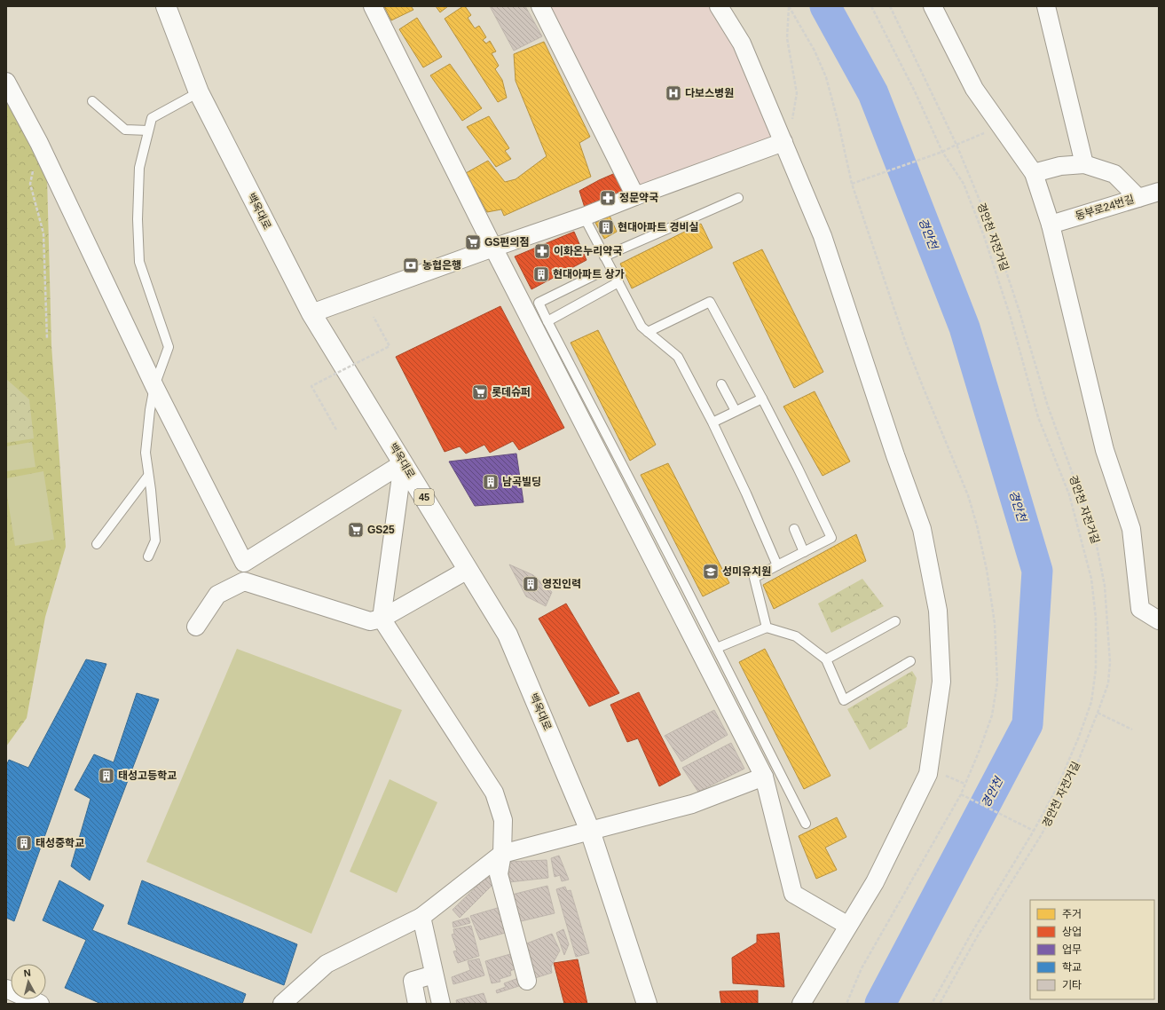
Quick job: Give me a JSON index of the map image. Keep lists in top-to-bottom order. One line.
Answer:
{"streets":{"main road":["백옥대로","45"],"street":["동부로24번길"],"path":["경안천 자전거길"]},"water":["경안천"],"places":{"hospital":["다보스병원"],"pharmacy":["정문약국","이화온누리약국"],"building":["현대아파트 경비실","현대아파트 상가","남곡빌딩","영진인력","태성고등학교","태성중학교"],"supermarket":["GS편의점","롯데슈퍼","GS25"],"bank":["농협은행"],"school or university":["성미유치원"]},"legend":["주거","상업","업무","학교","기타"],"north":"top"}
